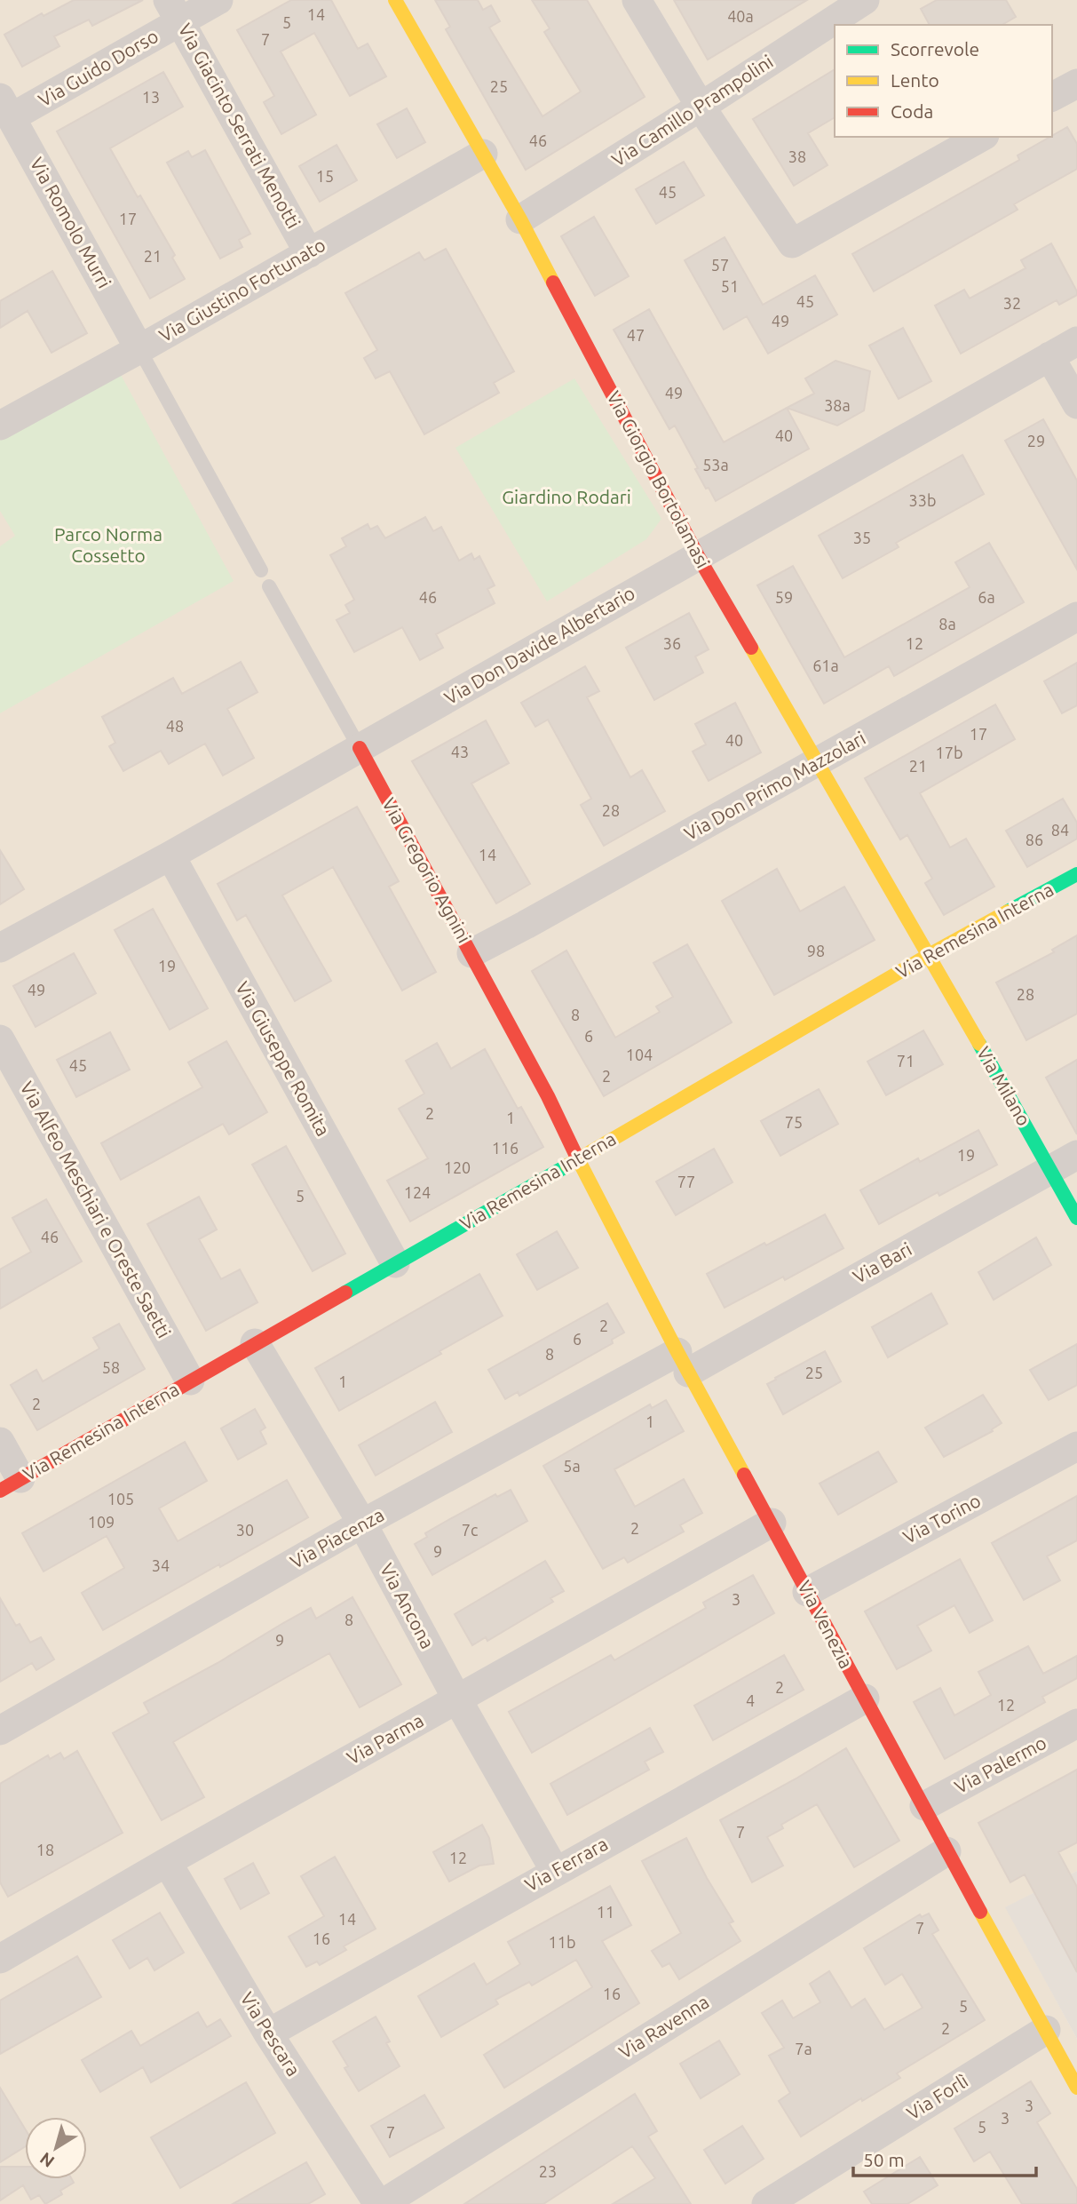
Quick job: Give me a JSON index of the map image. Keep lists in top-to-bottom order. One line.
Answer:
{"streets":{"street":["Via Guido Dorso","Via Camillo Prampolini","Via Giacinto Serrati Menotti","Via Romolo Murri","Via Giustino Fortunato","Via Giorgio Bortolamasi","Via Don Davide Albertario","Via Don Primo Mazzolari","Via Gregorio Agnini","Via Remesina Interna","Via Giuseppe Romita","Via Milano","Via Alfeo Meschiari e Oreste Saetti","Via Bari","Via Torino","Via Piacenza","Via Ancona","Via Venezia","Via Parma","Via Palermo","Via Ferrara","Via Ravenna","Via Pescara","Via Forlì"]},"crossings":[["Via Guido Dorso","Via Giacinto Serrati Menotti"],["Via Guido Dorso","Via Romolo Murri"],["Via Camillo Prampolini","Via Giorgio Bortolamasi"],["Via Giacinto Serrati Menotti","Via Giustino Fortunato"],["Via Romolo Murri","Via Giustino Fortunato"],["Via Giustino Fortunato","Via Giorgio Bortolamasi"],["Via Giorgio Bortolamasi","Via Don Davide Albertario"],["Via Giorgio Bortolamasi","Via Don Primo Mazzolari"],["Via Giorgio Bortolamasi","Via Remesina Interna"],["Via Giorgio Bortolamasi","Via Milano"],["Via Don Davide Albertario","Via Gregorio Agnini"],["Via Don Davide Albertario","Via Giuseppe Romita"],["Via Don Primo Mazzolari","Via Gregorio Agnini"],["Via Gregorio Agnini","Via Remesina Interna"],["Via Gregorio Agnini","Via Venezia"],["Via Remesina Interna","Via Giuseppe Romita"],["Via Remesina Interna","Via Milano"],["Via Remesina Interna","Via Alfeo Meschiari e Oreste Saetti"],["Via Remesina Interna","Via Ancona"],["Via Remesina Interna","Via Venezia"],["Via Milano","Via Bari"],["Via Bari","Via Piacenza"],["Via Bari","Via Venezia"],["Via Torino","Via Venezia"],["Via Piacenza","Via Ancona"],["Via Piacenza","Via Venezia"],["Via Ancona","Via Parma"],["Via Ancona","Via Ferrara"],["Via Venezia","Via Parma"],["Via Venezia","Via Palermo"],["Via Venezia","Via Ferrara"],["Via Venezia","Via Ravenna"],["Via Venezia","Via Forlì"],["Via Parma","Via Pescara"],["Via Ferrara","Via Pescara"],["Via Ravenna","Via Pescara"]],"parks":["Giardino Rodari","Parco Norma Cossetto"],"house_numbers":["14","40a","5","7","25","13","46","38","15","45","17","21","57","51","45","32","49","47","49","38a","40","29","53a","33b","35","46","59","6a","8a","36","12","61a","48","17","40","43","17b","21","28","84","86","14","98","19","49","28","8","6","104","71","45","2","2","1","75","116","19","120","77","124","5","46","2","6","8","58","25","1","2","1","5a","105","109","2","30","7c","9","34","3","8","9","2","4","12","7","18","12","11","14","7","16","11b","16","5","2","7a","3","3","5","7","23"],"legend":["Scorrevole","Lento","Coda"],"scale_bar":"50 m","north":"bottom left"}
